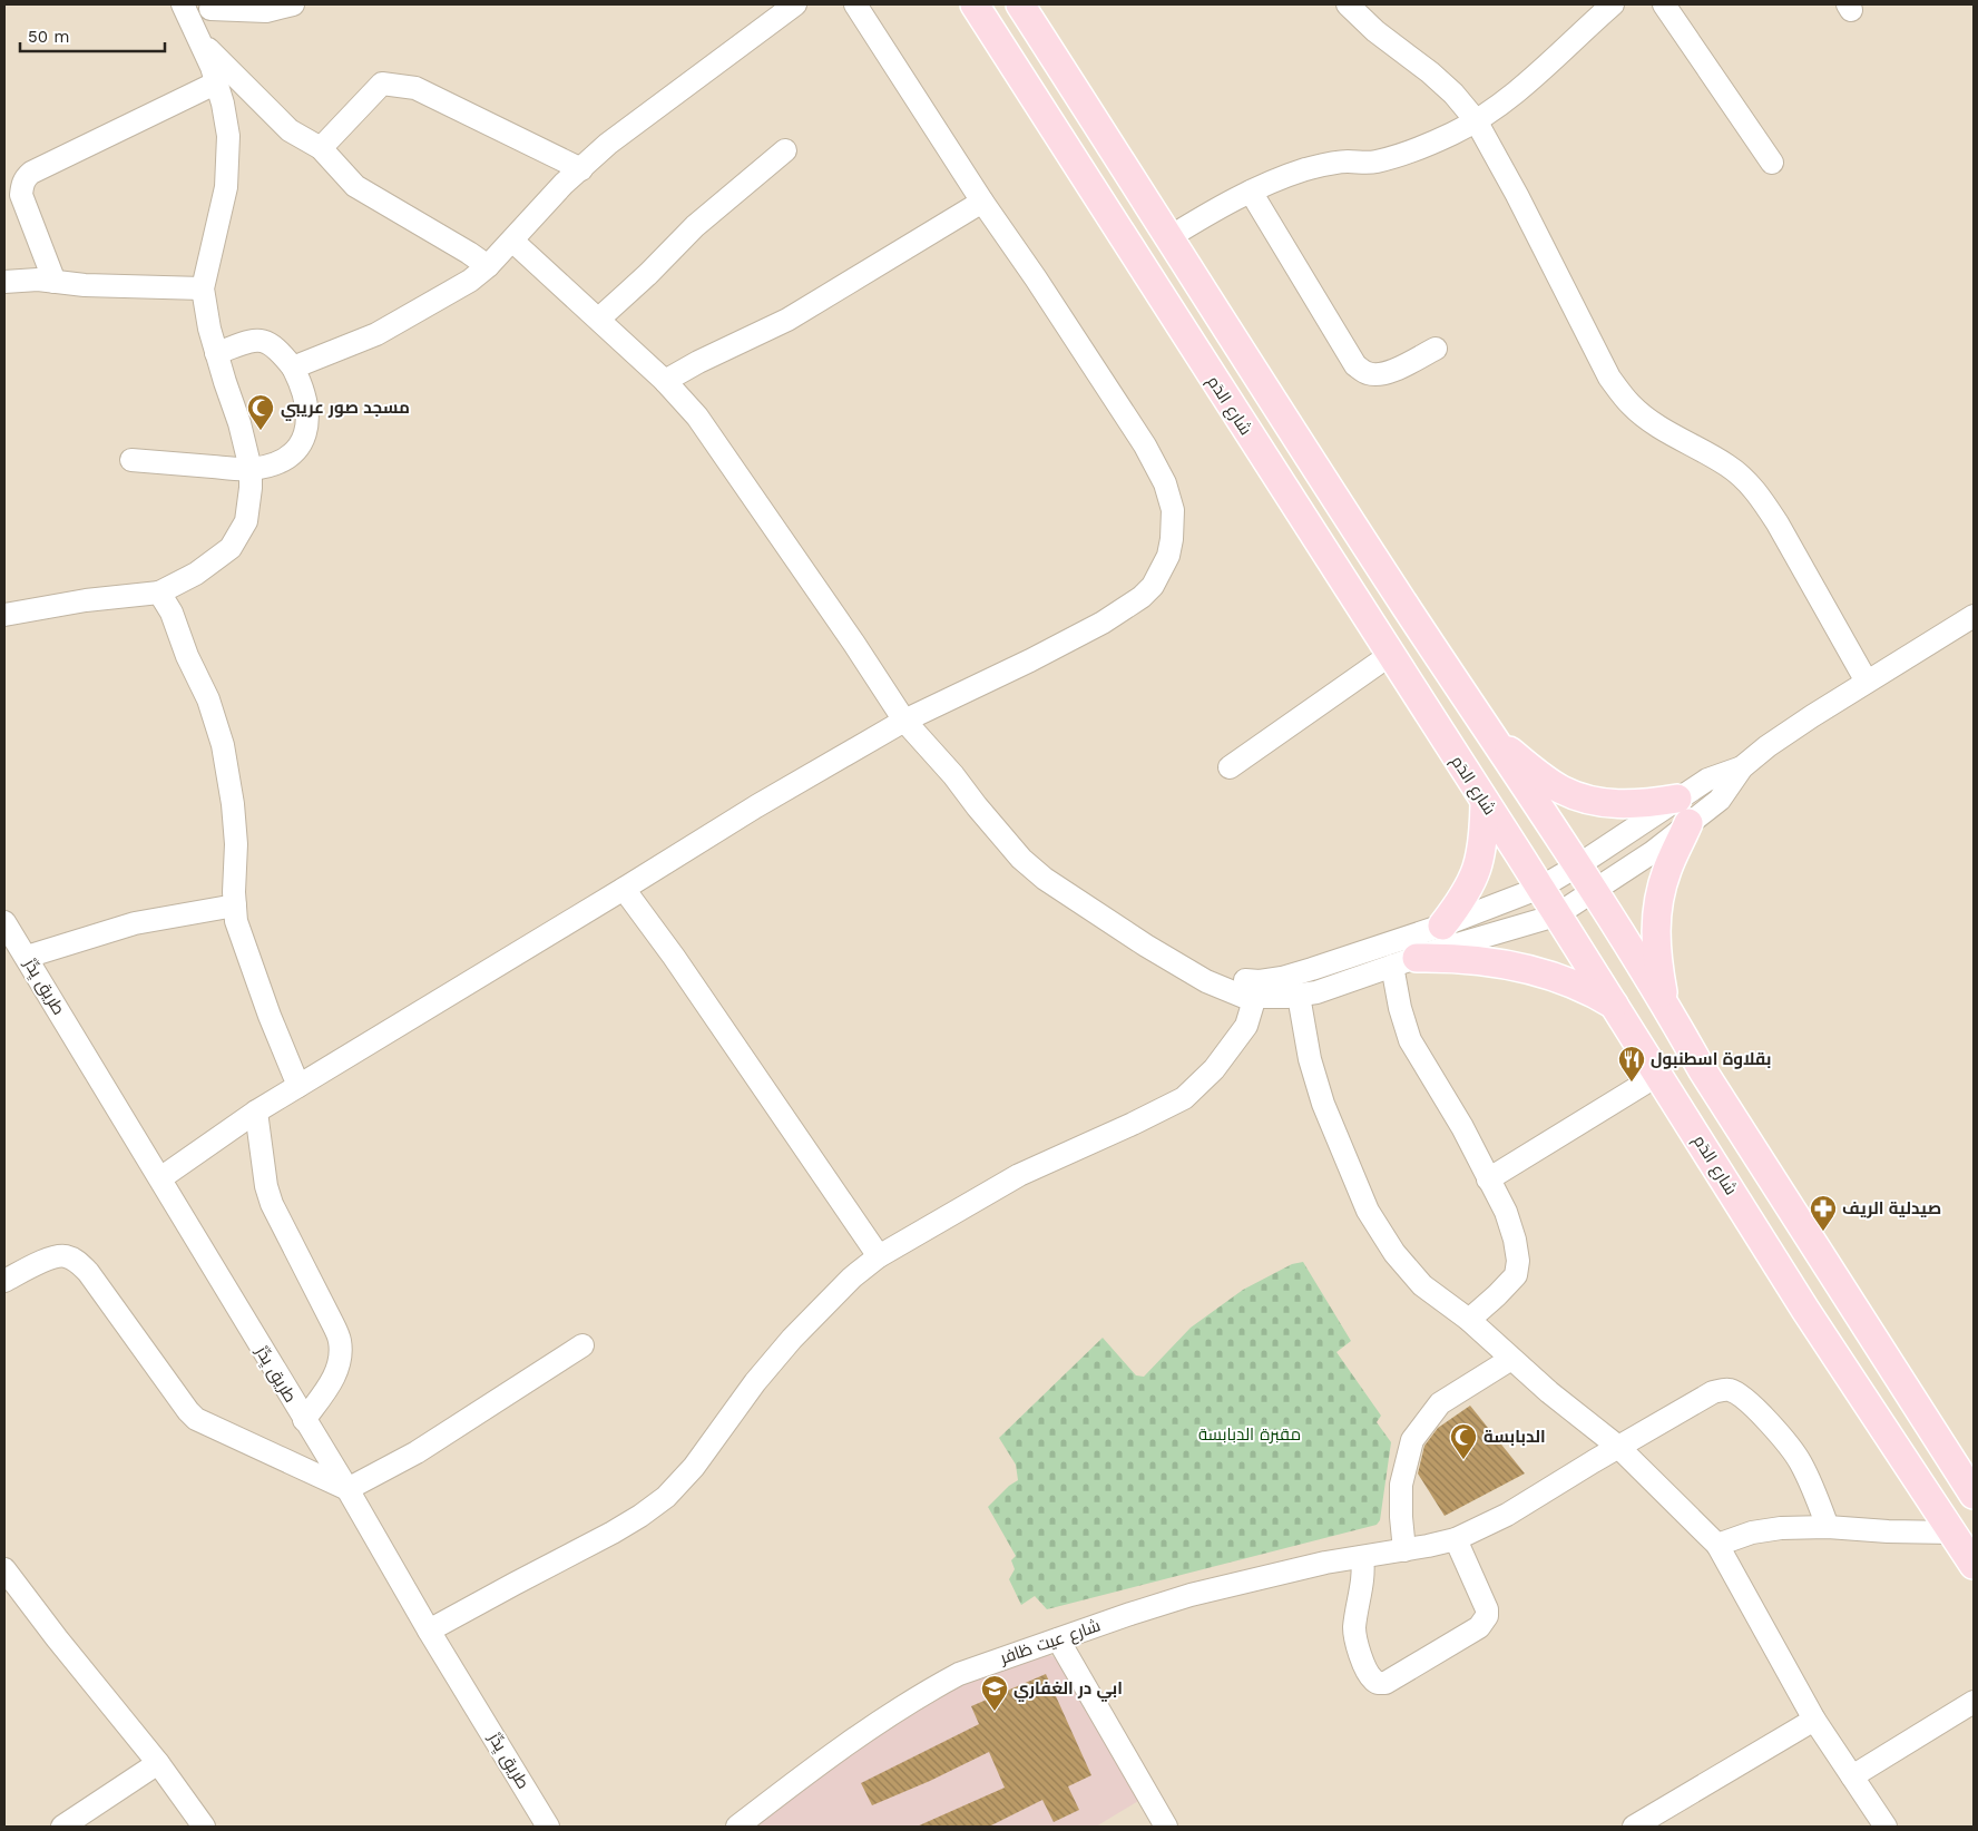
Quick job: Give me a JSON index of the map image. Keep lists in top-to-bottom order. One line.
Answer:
{"streets":{"main road":["شارع الدَم"],"street":["طريق يِدِّرْ","شارع عيت ظافر"]},"parks":["مقبرة الدبابسة"],"places":{"mosque":["مسجد صور عريبي","الدبابسة"],"restaurant":["بقلاوة اسطنبول"],"pharmacy":["صيدلية الريف"],"school or university":["ابي در الغفاري"]},"scale_bar":"50 m"}
